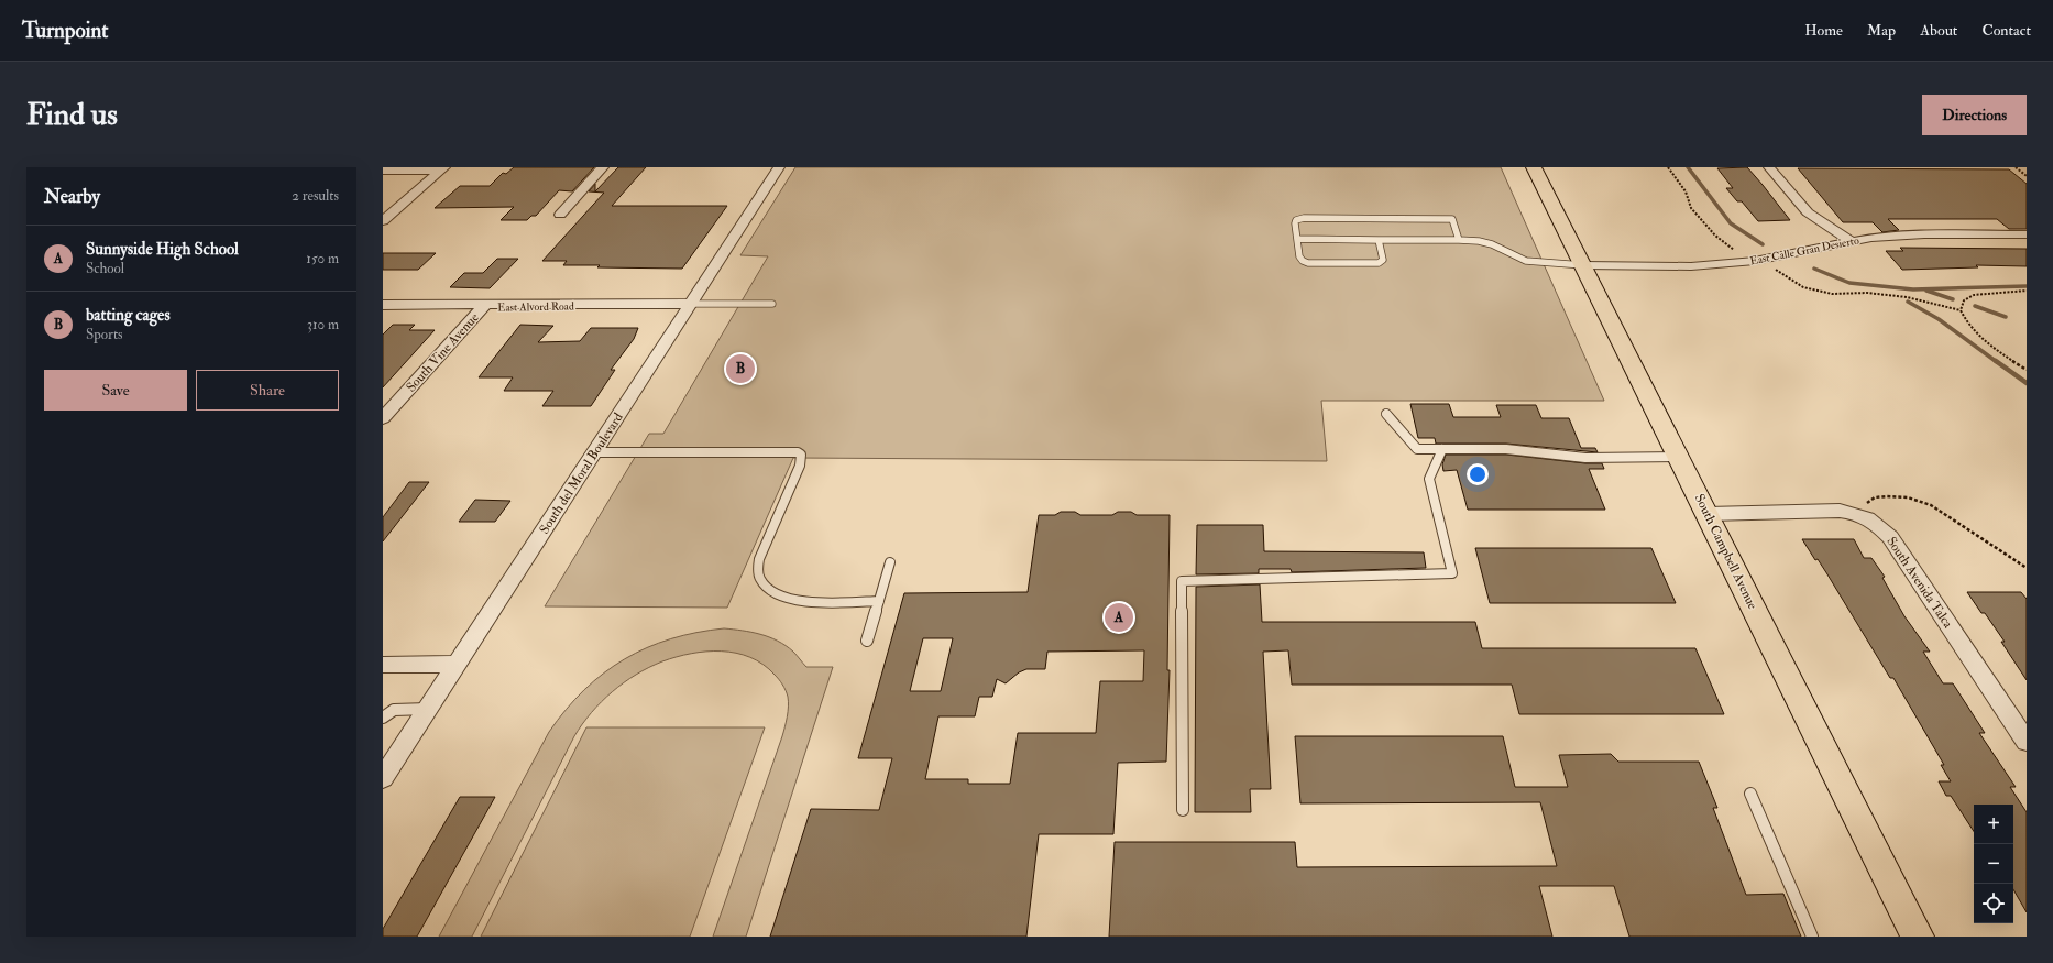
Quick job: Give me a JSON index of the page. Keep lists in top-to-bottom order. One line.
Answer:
{"streets":{"main road":["South Campbell Avenue"],"street":["East Calle Gran Desierto","East Alvord Road","South Vine Avenue","South del Moral Boulevard","South Avenida Talca"]},"crossings":[["East Calle Gran Desierto","South Campbell Avenue"],["East Alvord Road","South Vine Avenue"],["East Alvord Road","South del Moral Boulevard"],["South Campbell Avenue","South Avenida Talca"]],"page":{"header":"Turnpoint","nav":["Home","Map","About","Contact"],"buttons":["Directions",["Save","Share"]],"title":"Find us","heading":["Nearby","2 results"],"list":[{"mark":"A","name":"Sunnyside High School","note":"School","value":"150 m"},{"mark":"B","name":"batting cages","note":"Sports","value":"310 m"}],"pins":["B","A"],"map_buttons":["+","−"]}}
